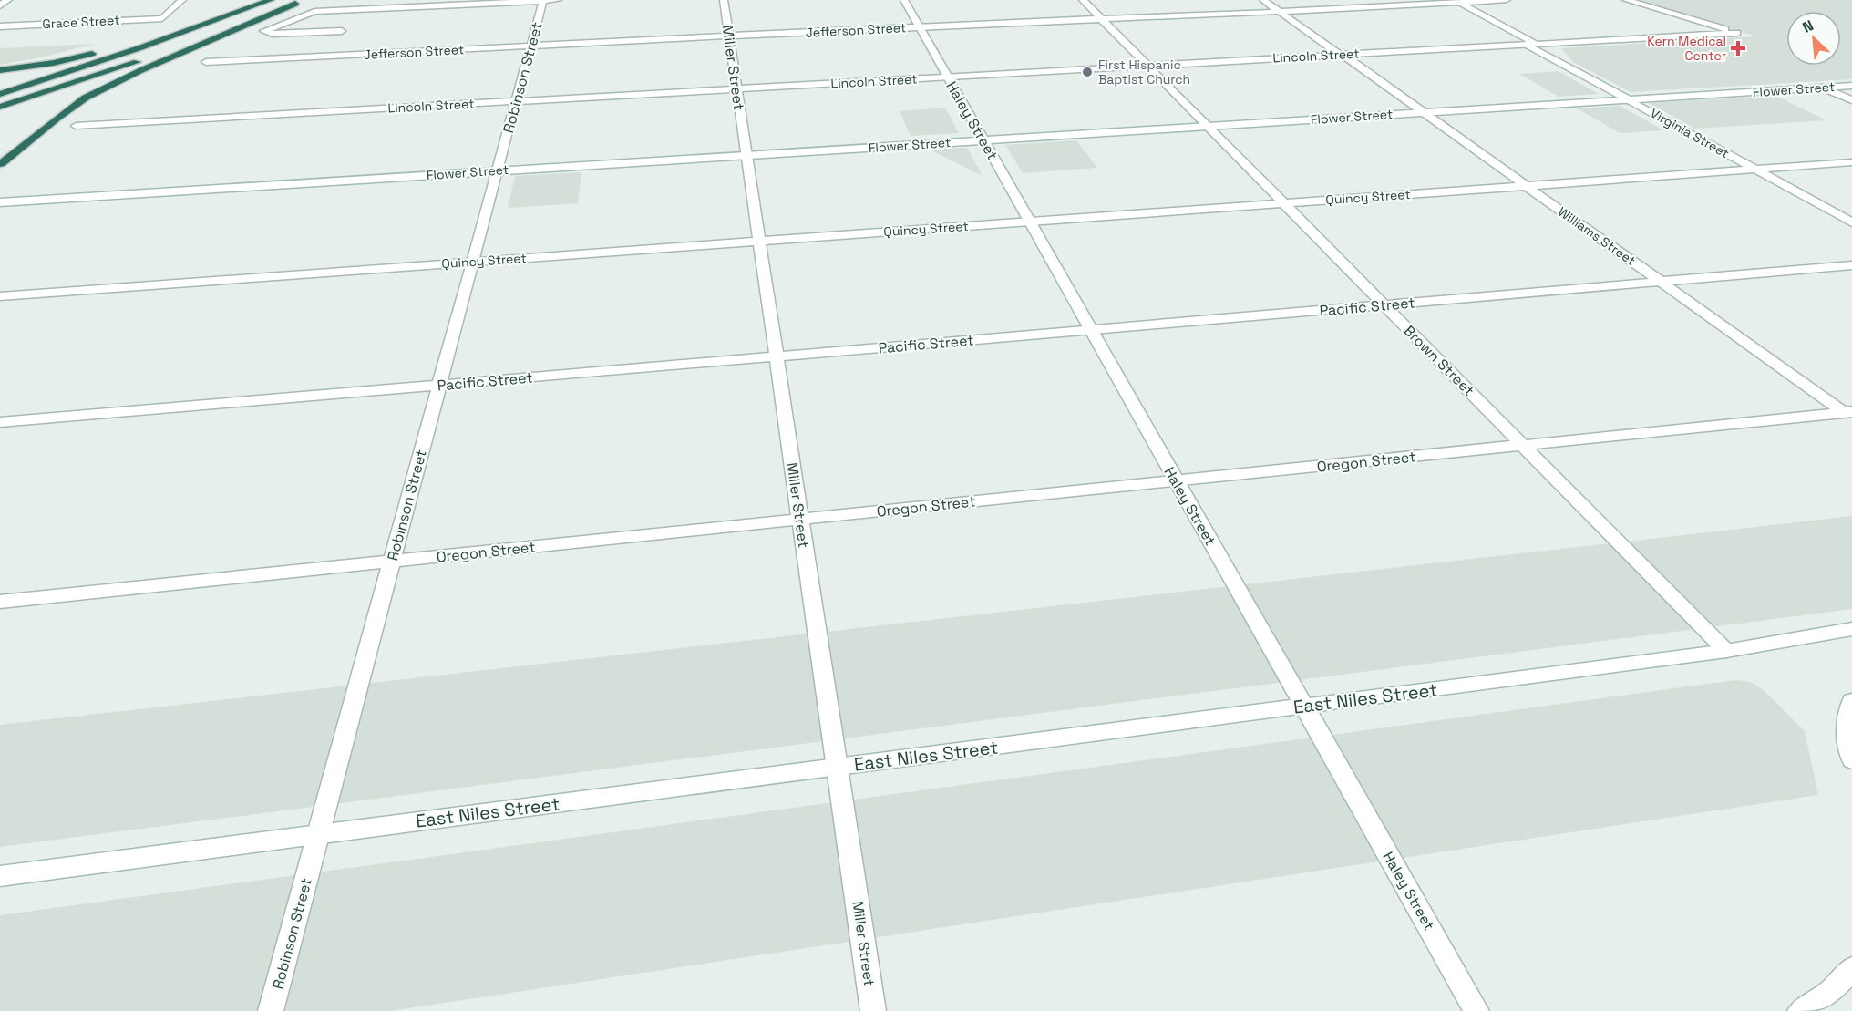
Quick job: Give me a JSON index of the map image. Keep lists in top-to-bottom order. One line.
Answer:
{"streets":{"street":["Grace Street","Jefferson Street","Lincoln Street","Miller Street","Robinson Street","Flower Street","Haley Street","Virginia Street","Quincy Street","Williams Street","Pacific Street","Brown Street","Oregon Street","East Niles Street"]},"crossings":[["Jefferson Street","Miller Street"],["Jefferson Street","Robinson Street"],["Jefferson Street","Haley Street"],["Jefferson Street","Virginia Street"],["Jefferson Street","Williams Street"],["Jefferson Street","Brown Street"],["Lincoln Street","Miller Street"],["Lincoln Street","Robinson Street"],["Lincoln Street","Haley Street"],["Lincoln Street","Virginia Street"],["Lincoln Street","Williams Street"],["Lincoln Street","Brown Street"],["Miller Street","Flower Street"],["Miller Street","Quincy Street"],["Miller Street","Pacific Street"],["Miller Street","Oregon Street"],["Miller Street","East Niles Street"],["Robinson Street","Flower Street"],["Robinson Street","Quincy Street"],["Robinson Street","Pacific Street"],["Robinson Street","Oregon Street"],["Robinson Street","East Niles Street"],["Flower Street","Haley Street"],["Flower Street","Virginia Street"],["Flower Street","Williams Street"],["Flower Street","Brown Street"],["Haley Street","Quincy Street"],["Haley Street","Pacific Street"],["Haley Street","Oregon Street"],["Haley Street","East Niles Street"],["Virginia Street","Quincy Street"],["Quincy Street","Williams Street"],["Quincy Street","Brown Street"],["Williams Street","Pacific Street"],["Williams Street","Oregon Street"],["Pacific Street","Brown Street"],["Brown Street","Oregon Street"],["Brown Street","East Niles Street"]],"places":{"health":["Kern Medical Center"],"other":["First Hispanic Baptist Church"]},"north":"top left"}
